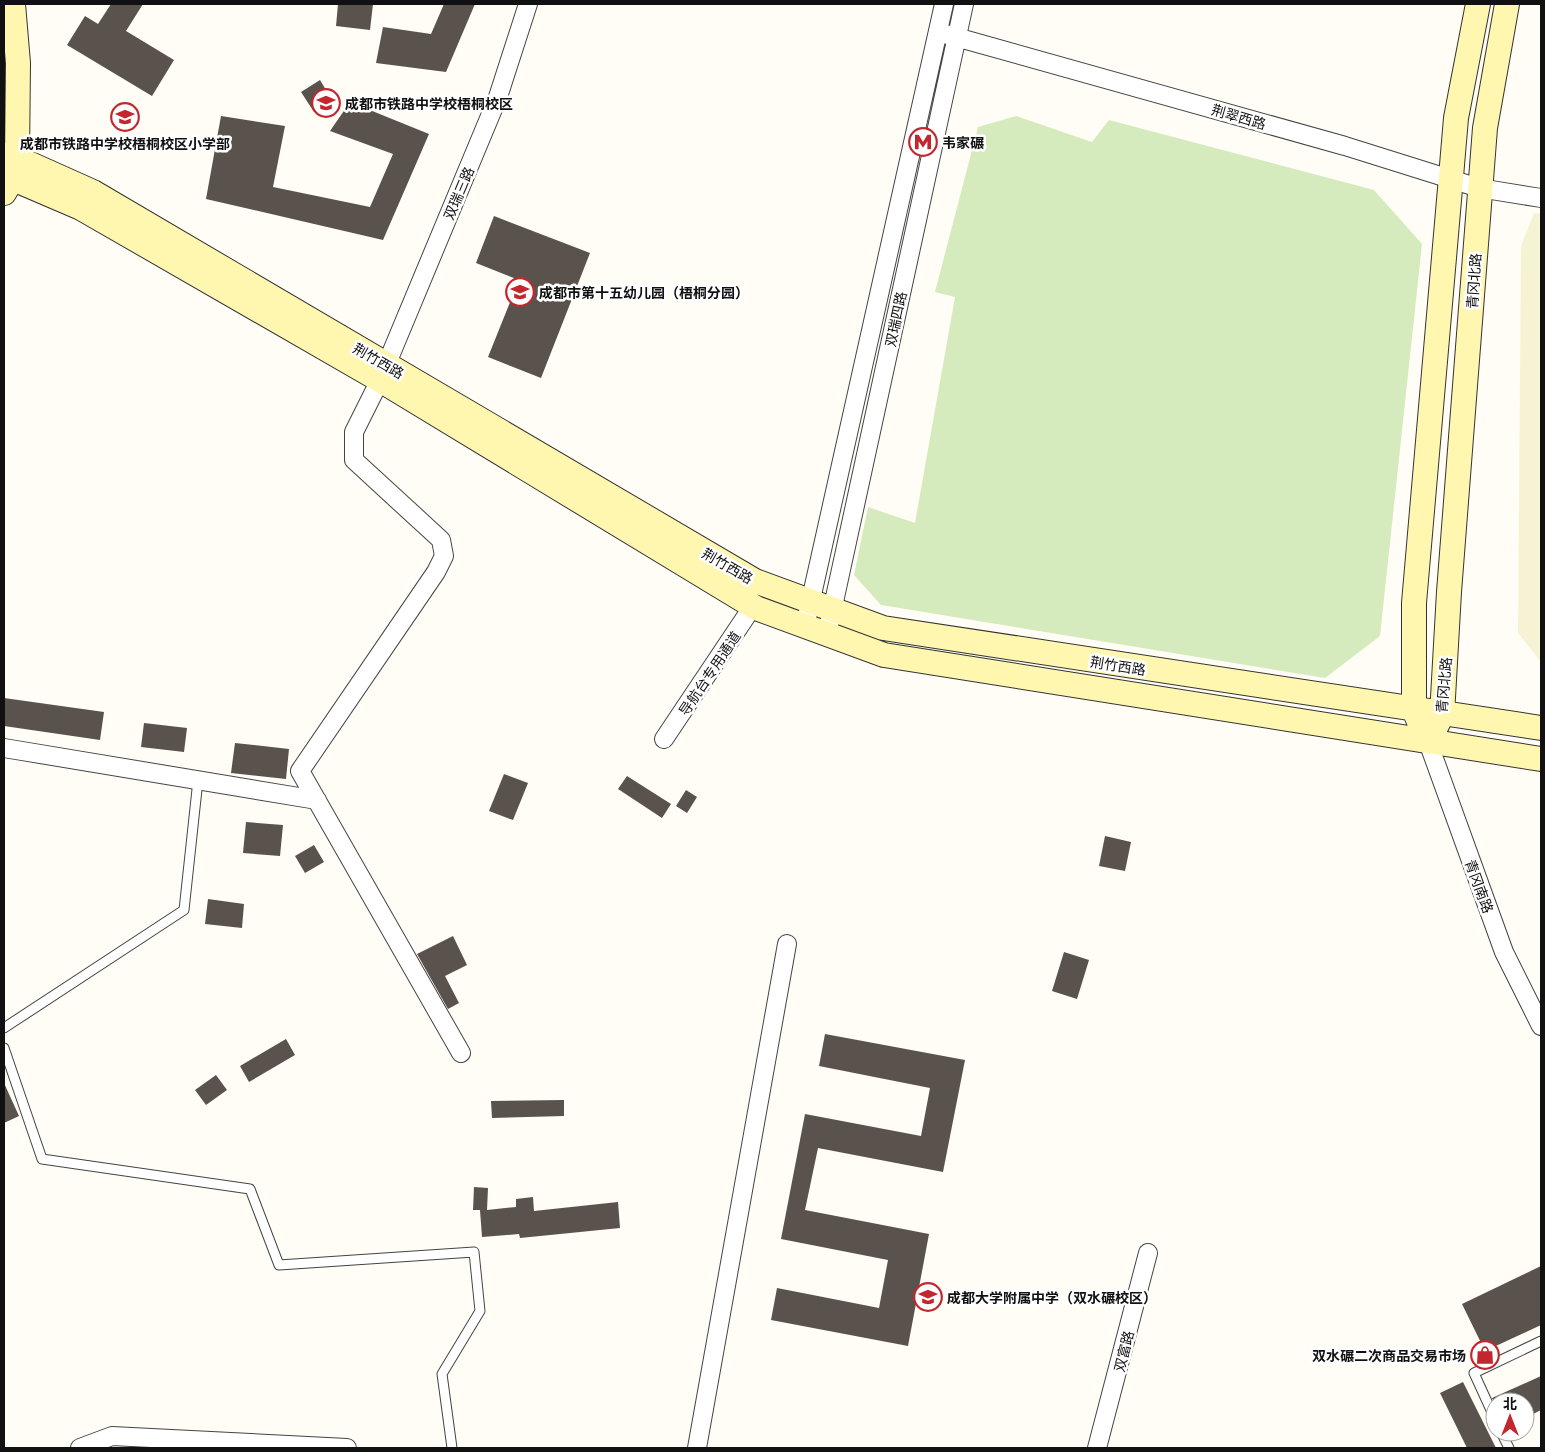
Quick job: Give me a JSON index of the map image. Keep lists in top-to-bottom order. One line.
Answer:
{"streets":{"main road":["青冈北路","荆竹西路"],"street":["荆翠西路","双瑞三路","双瑞四路","导航台专用通道","青冈南路","双富路"]},"crossings":[["荆翠西路","青冈北路"],["荆翠西路","双瑞四路"],["双瑞三路","荆竹西路"],["青冈北路","荆竹西路"],["青冈北路","青冈南路"],["双瑞四路","荆竹西路"],["荆竹西路","导航台专用通道"],["荆竹西路","青冈南路"]],"places":{"school or university":["成都市铁路中学校梧桐校区","成都市铁路中学校梧桐校区小学部","成都市第十五幼儿园（梧桐分园）","成都大学附属中学（双水碾校区）"],"metro station":["韦家碾"],"shop":["双水碾二次商品交易市场"]},"north":"top"}
